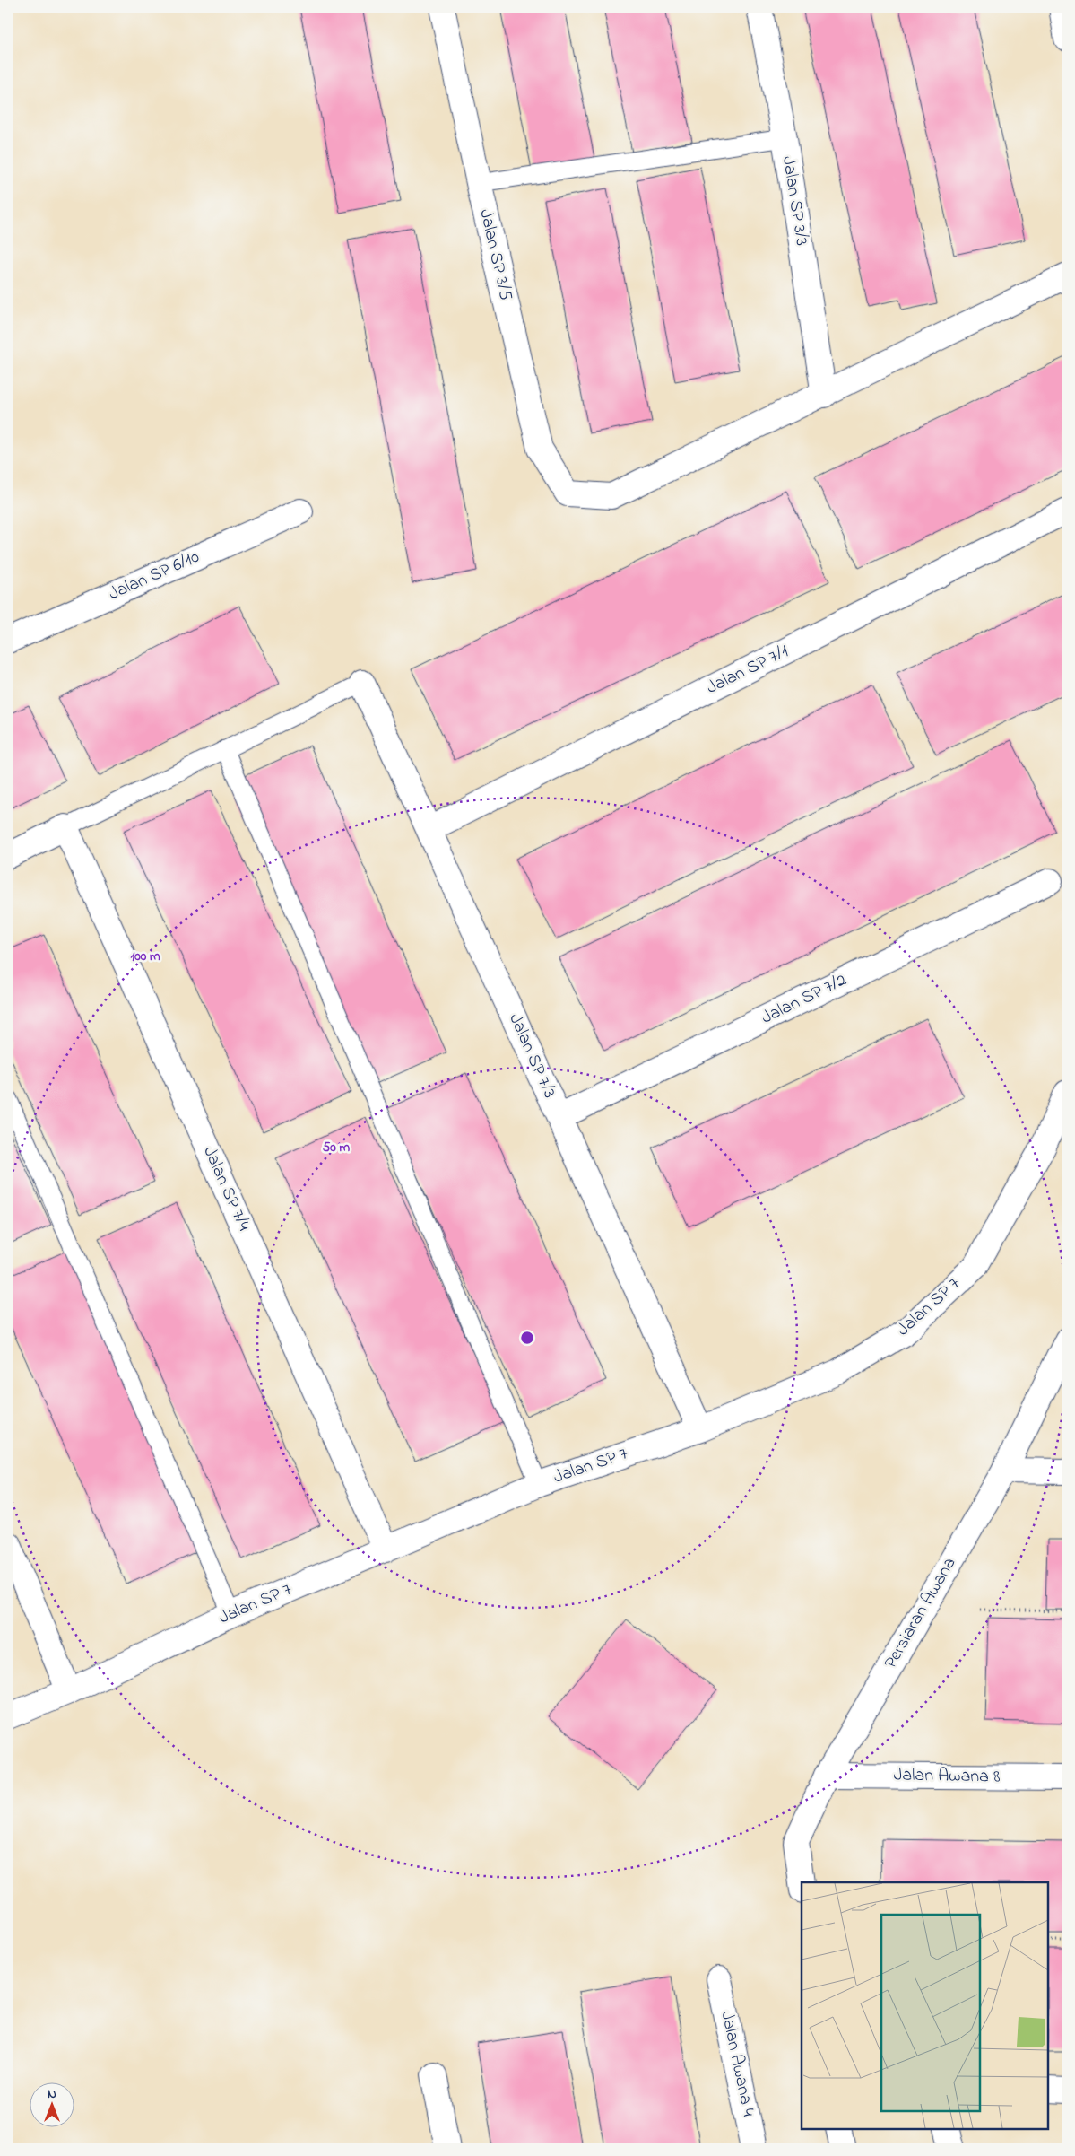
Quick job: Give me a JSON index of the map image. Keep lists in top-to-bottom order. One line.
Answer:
{"streets":{"street":["Jalan SP 3/3","Jalan SP 3/5","Jalan SP 6/10","Jalan SP 7/1","Jalan SP 7/2","Jalan SP 7/3","Jalan SP 7/4","Jalan SP 7","Persiaran Awana","Jalan Awana 8","Jalan Awana 4"]},"crossings":[["Jalan SP 3/3","Jalan SP 3/5"],["Jalan SP 7/1","Jalan SP 7/3"],["Jalan SP 7/2","Jalan SP 7/3"],["Jalan SP 7/3","Jalan SP 7"],["Jalan SP 7/4","Jalan SP 7"],["Persiaran Awana","Jalan Awana 8"]],"north":"top","rings":["100 m","50 m"]}
